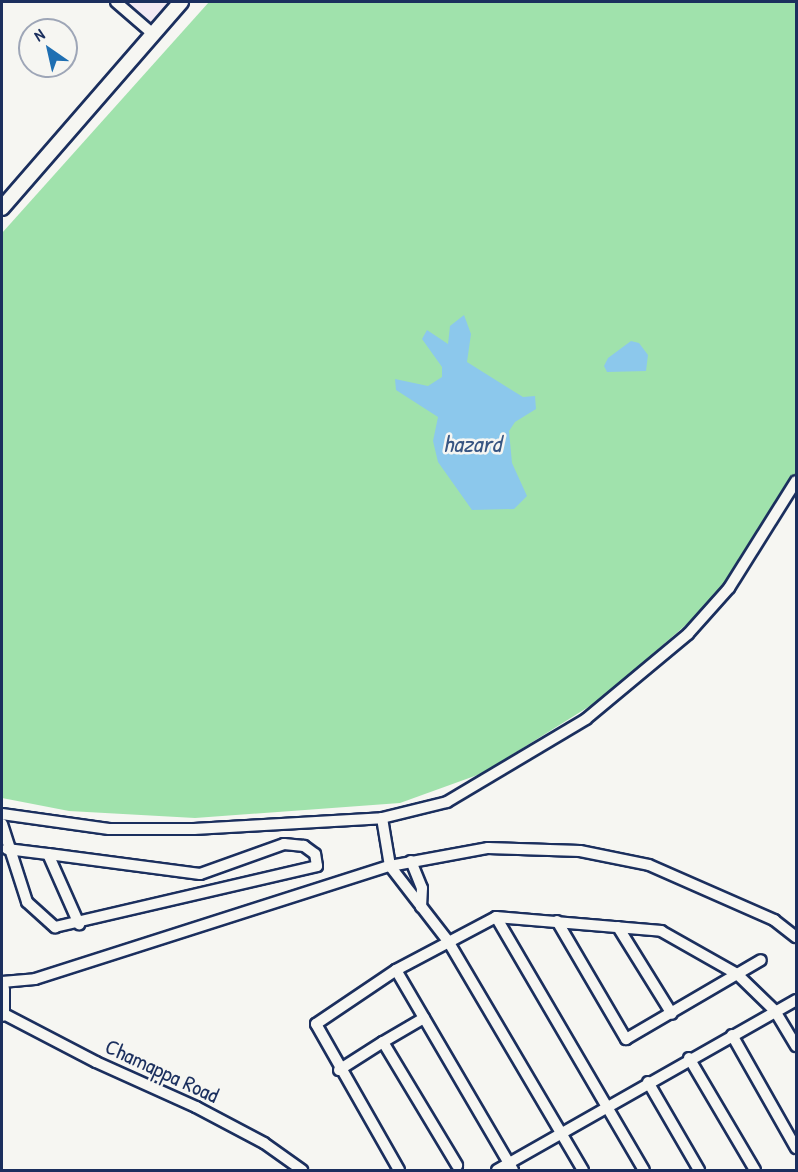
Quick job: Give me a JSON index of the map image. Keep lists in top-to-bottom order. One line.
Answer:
{"streets":{"street":["Chamappa Road"]},"water":["hazard"],"north":"top left"}
